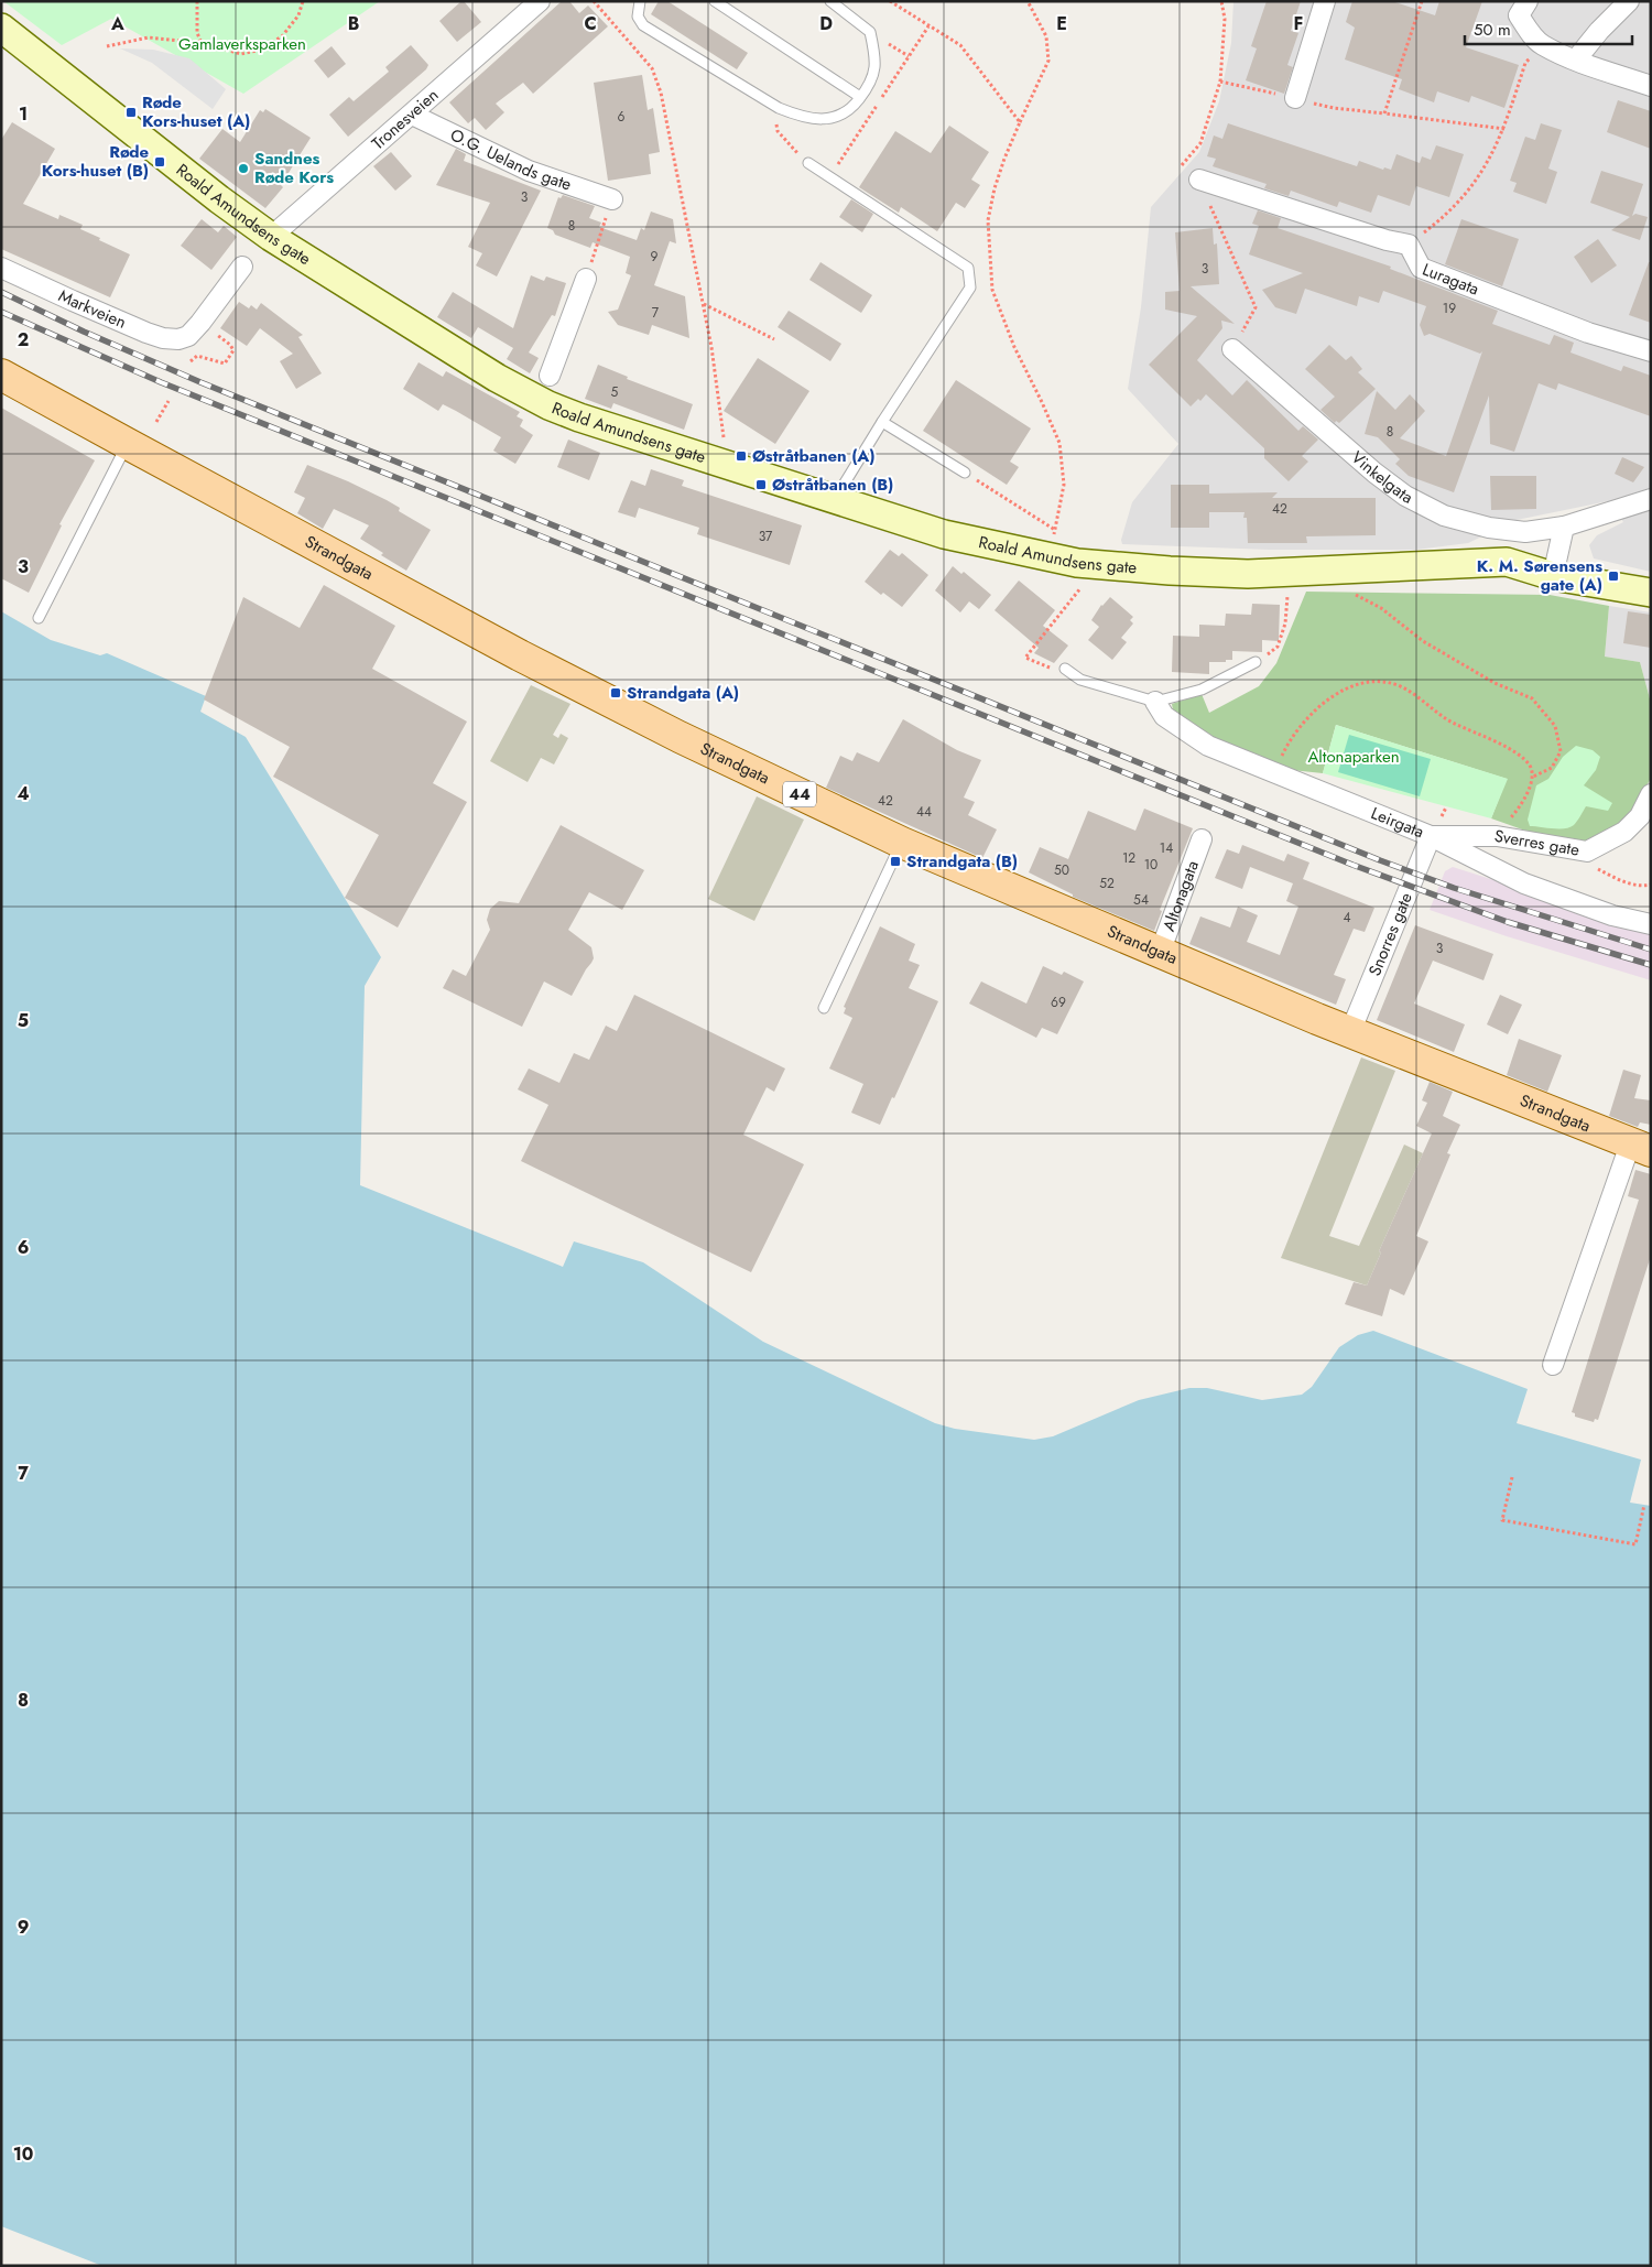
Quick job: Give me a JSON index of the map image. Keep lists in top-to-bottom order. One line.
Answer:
{"streets":{"main road":["Strandgata","44"],"street":["Tronesveien","O.G. Uelands gate","Roald Amundsens gate","Luragata","Markveien","Vinkelgata","Leirgata","Sverres gate","Altonagata","Snorres gate"]},"crossings":[["Tronesveien","O.G. Uelands gate"],["Tronesveien","Roald Amundsens gate"],["Strandgata","Altonagata"],["Strandgata","Snorres gate"],["Leirgata","Sverres gate"],["Leirgata","Snorres gate"],["Sverres gate","Snorres gate"]],"parks":["Gamlaverksparken","Altonaparken"],"places":{"transit":["Røde Kors-huset (A)","Røde Kors-huset (B)","Østråtbanen (A)","Østråtbanen (B)","K. M. Sørensens gate (A)","Strandgata (A)","Strandgata (B)"],"other":["Sandnes Røde Kors"]},"house_numbers":["6","3","8","9","3","19","7","5","8","42","37","42","44","14","12","10","50","52","54","4","3","69"],"scale_bar":"50 m","grid":{"columns":["A","B","C","D","E","F"],"rows":["1","2","3","4","5","6","7","8","9","10"]}}
